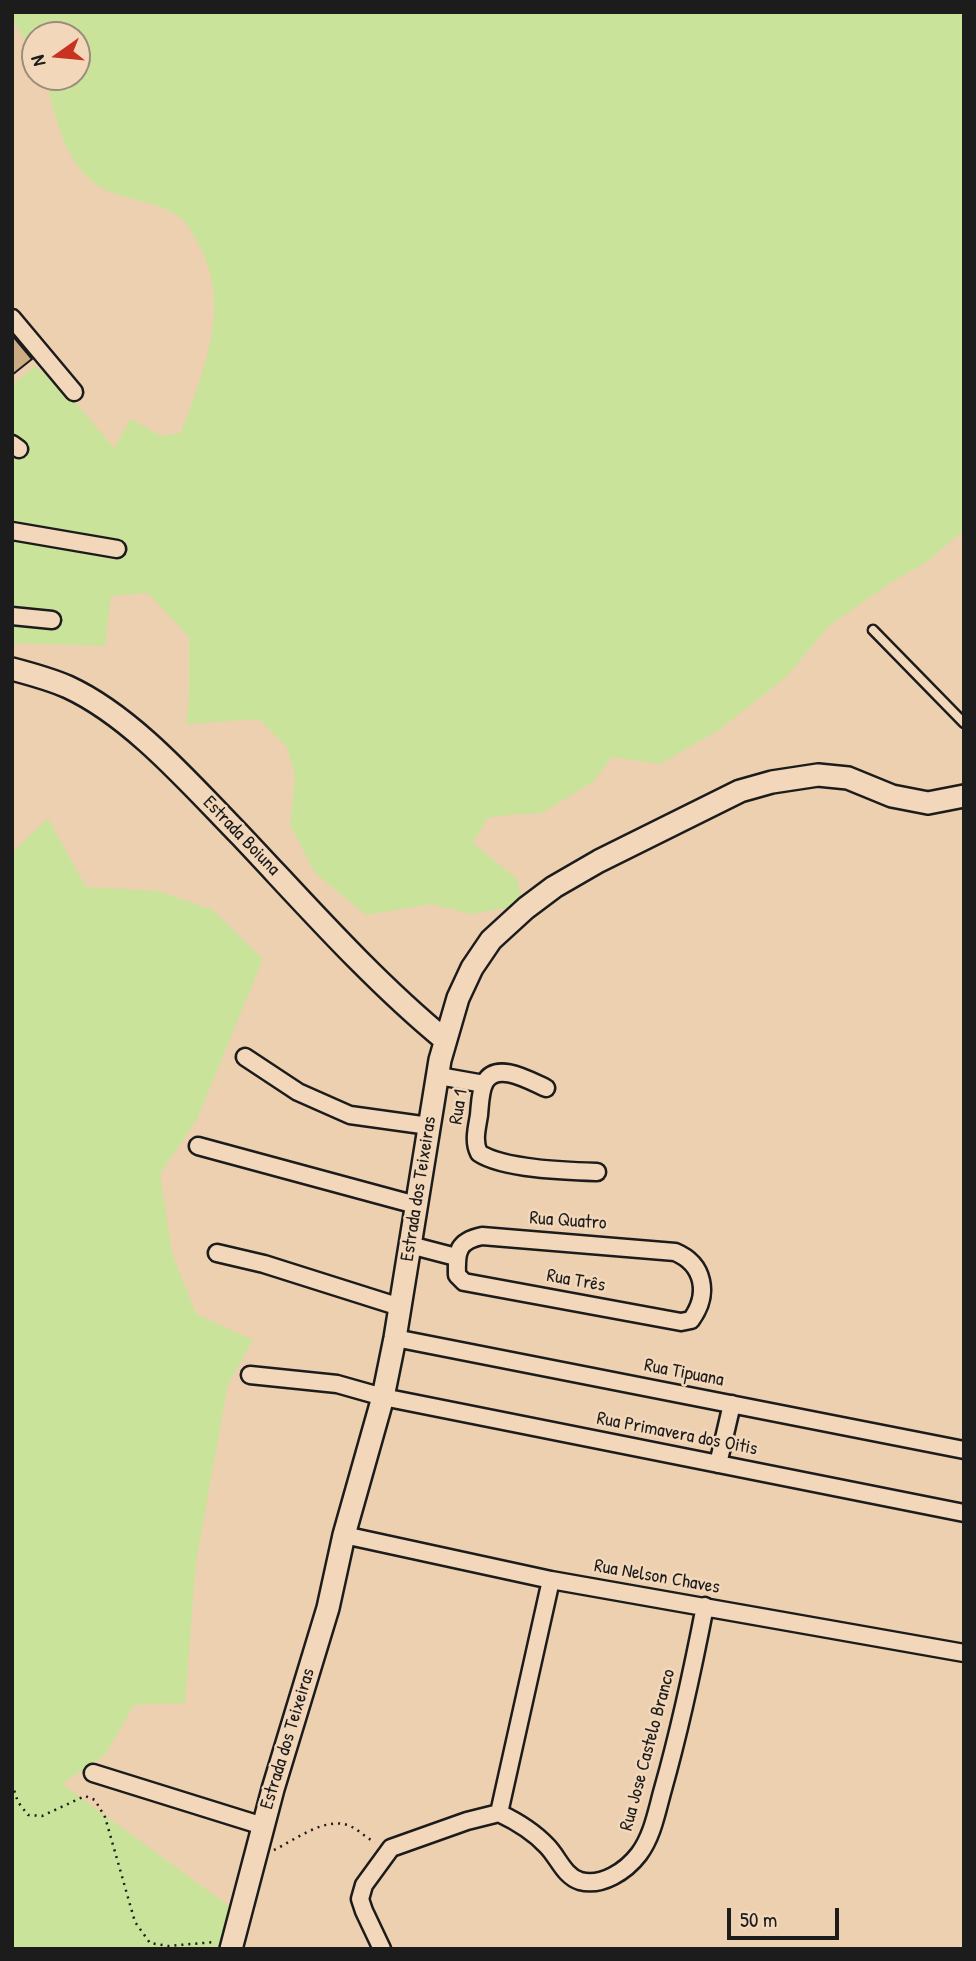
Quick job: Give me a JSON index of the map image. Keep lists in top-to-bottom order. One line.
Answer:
{"streets":{"street":["Estrada Boiuna","Rua 1","Estrada dos Teixeiras","Rua Quatro","Rua Três","Rua Tipuana","Rua Primavera dos Oitis","Rua Nelson Chaves","Rua Jose Castelo Branco"]},"crossings":[["Estrada Boiuna","Estrada dos Teixeiras"],["Estrada dos Teixeiras","Rua Tipuana"],["Estrada dos Teixeiras","Rua Primavera dos Oitis"],["Estrada dos Teixeiras","Rua Nelson Chaves"],["Rua Quatro","Rua Três"],["Rua Nelson Chaves","Rua Jose Castelo Branco"]],"scale_bar":"50 m","north":"left"}
